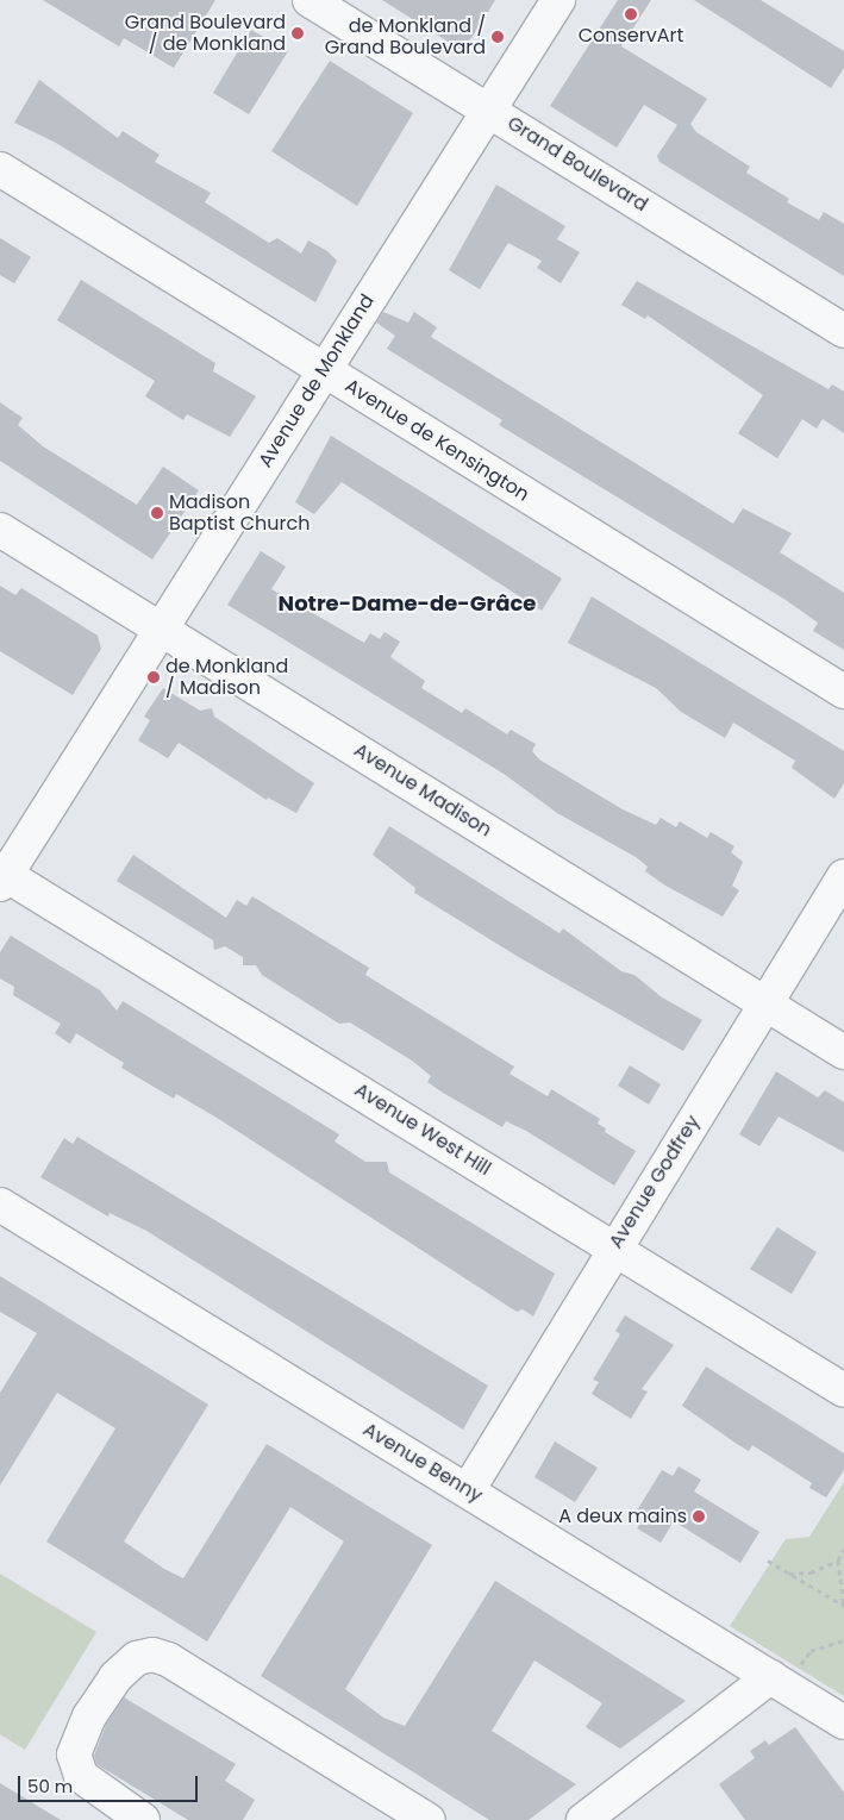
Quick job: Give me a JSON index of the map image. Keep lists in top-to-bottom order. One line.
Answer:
{"streets":{"street":["Grand Boulevard","Avenue de Monkland","Avenue de Kensington","Avenue Madison","Avenue West Hill","Avenue Godfrey","Avenue Benny"]},"crossings":[["Grand Boulevard","Avenue de Monkland"],["Avenue de Monkland","Avenue de Kensington"],["Avenue de Monkland","Avenue Madison"],["Avenue de Monkland","Avenue West Hill"],["Avenue Madison","Avenue Godfrey"],["Avenue West Hill","Avenue Godfrey"],["Avenue Godfrey","Avenue Benny"]],"districts":["Notre-Dame-de-Grâce"],"places":["ConservArt","Grand Boulevard / de Monkland","de Monkland / Grand Boulevard","Madison Baptist Church","de Monkland / Madison","A deux mains"],"scale_bar":"50 m"}
